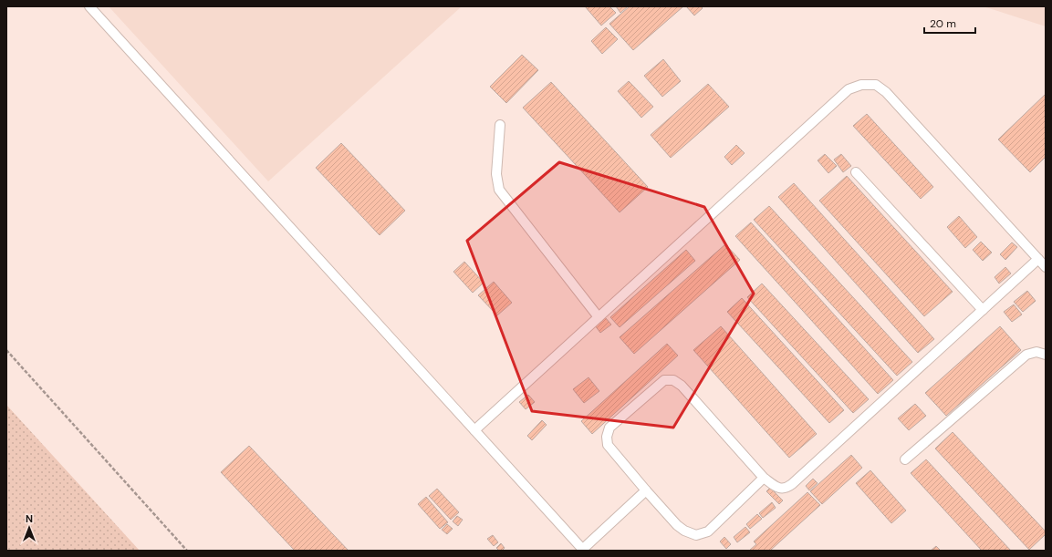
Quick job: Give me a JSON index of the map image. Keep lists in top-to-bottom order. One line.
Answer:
{"scale_bar":"20 m","north":"top"}
